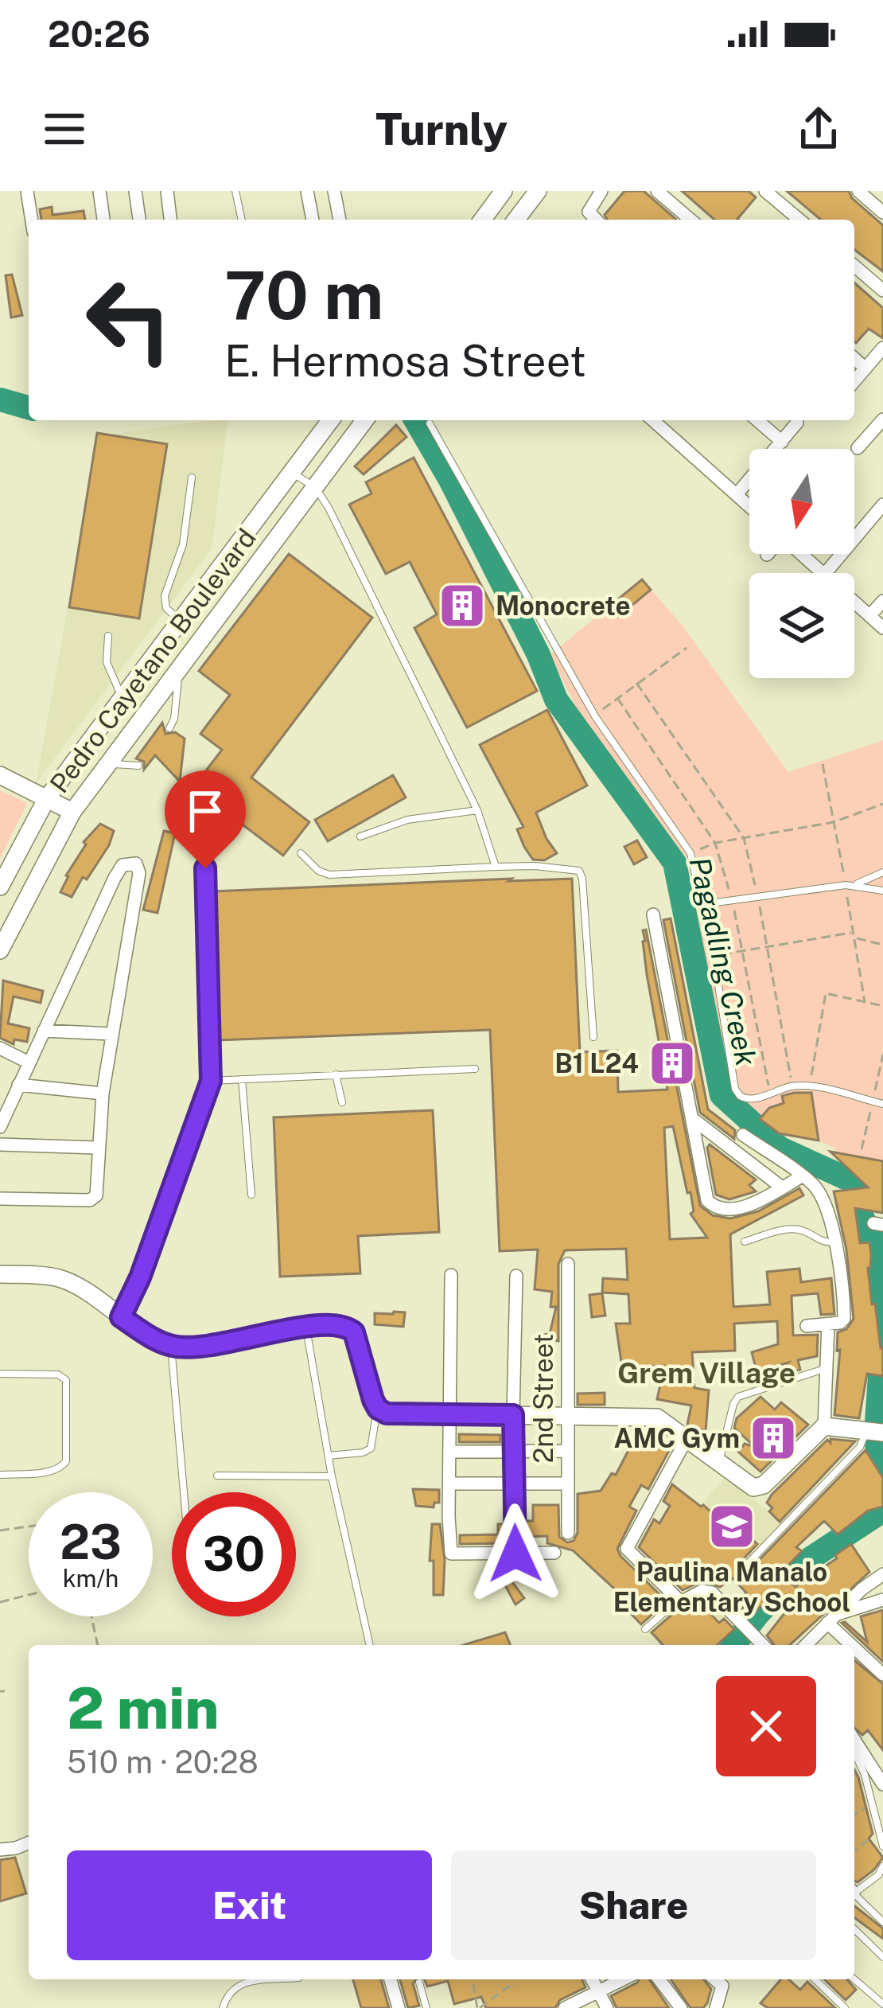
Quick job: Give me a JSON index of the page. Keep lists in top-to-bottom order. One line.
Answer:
{"streets":{"main road":["Pedro Cayetano Boulevard"],"street":["2nd Street"]},"districts":["Grem Village"],"water":["Pagadling Creek"],"places":{"building":["Monocrete","B1 L24","AMC Gym"],"school or university":["Paulina Manalo Elementary School"]},"north":"bottom","page":{"status":"20:26","header":"Turnly","turn":["70 m","E. Hermosa Street"],"speed":"23 km/h","limit":"30","heading":["2 min","510 m · 20:28"],"buttons":["Exit","Share"]}}
